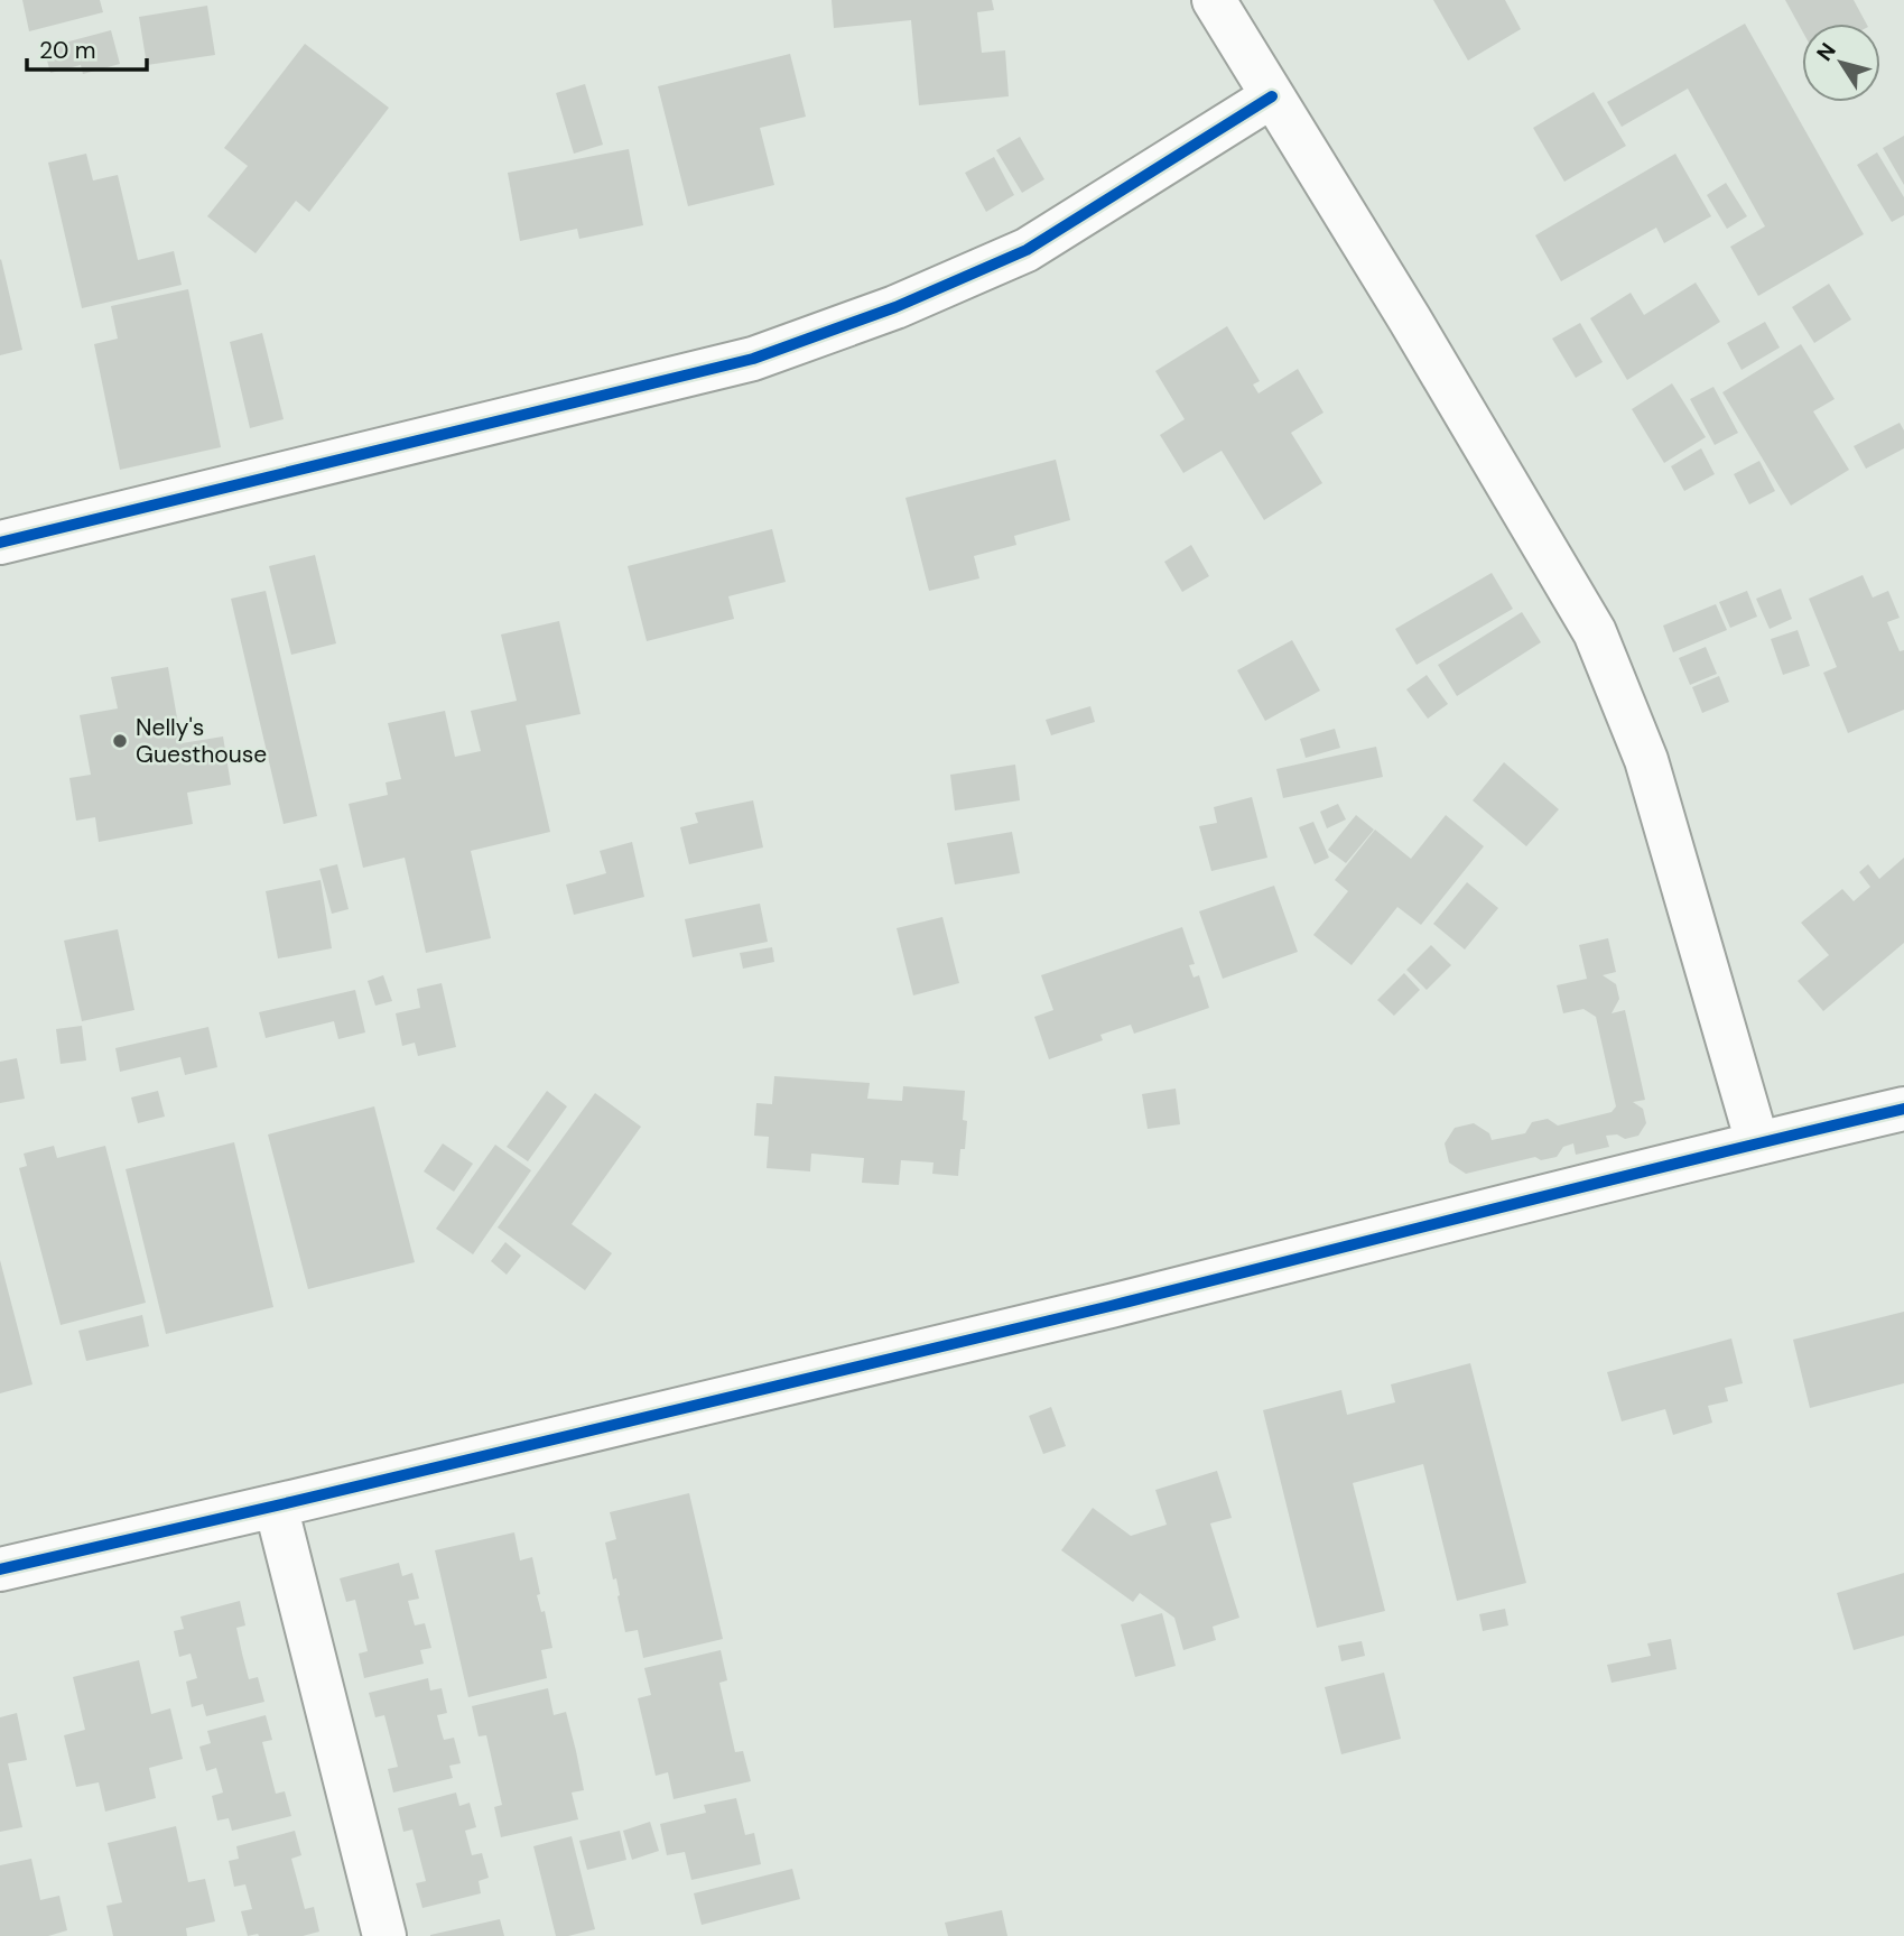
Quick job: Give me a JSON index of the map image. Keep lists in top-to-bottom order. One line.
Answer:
{"places":["Nelly's Guesthouse"],"scale_bar":"20 m","north":"top left"}
